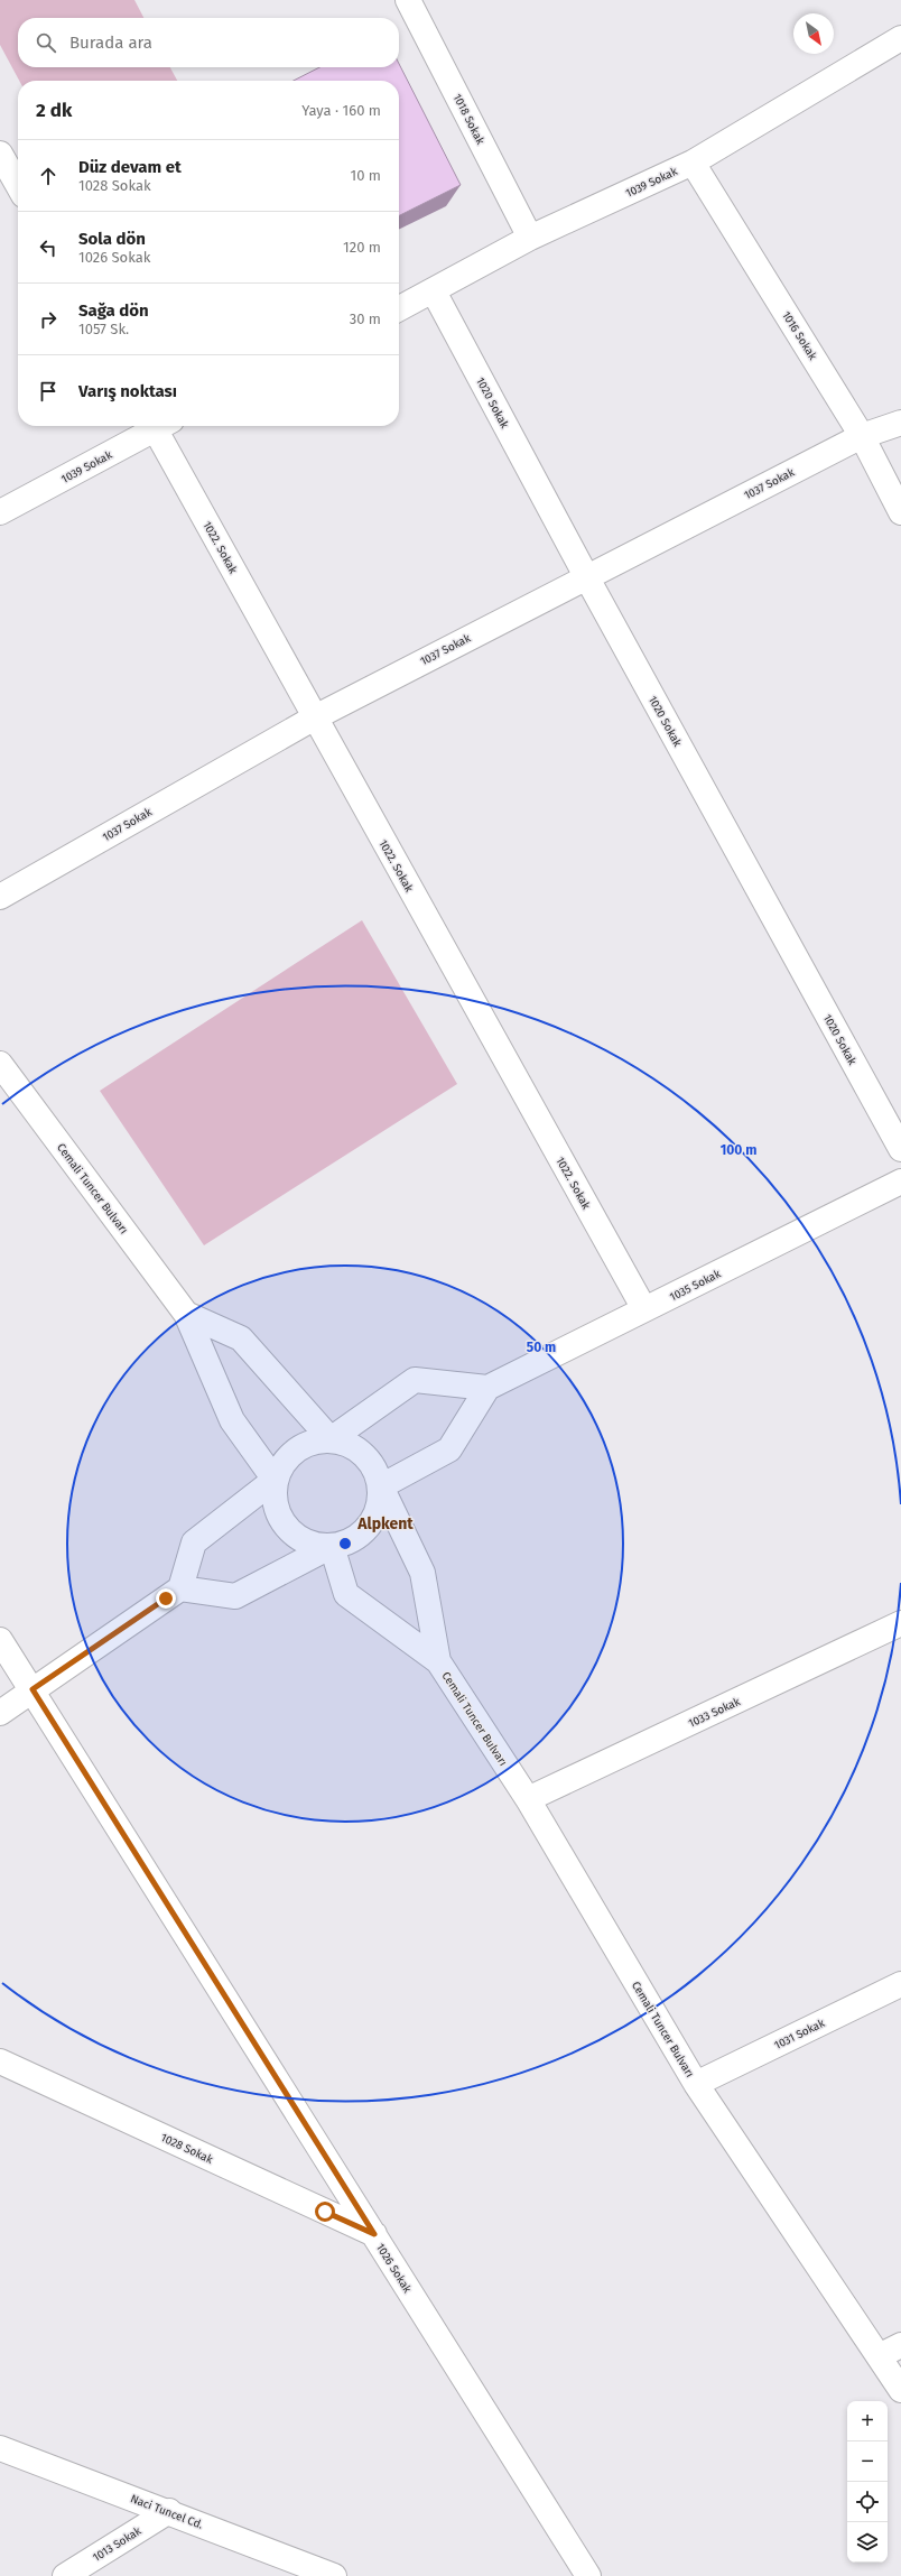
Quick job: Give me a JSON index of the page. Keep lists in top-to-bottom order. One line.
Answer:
{"streets":{"street":["1018 Sokak","1039 Sokak","1016 Sokak","1020 Sokak","1037 Sokak","1022. Sokak","Cemali Tuncer Bulvarı","1035 Sokak","1033 Sokak","1031 Sokak","1028 Sokak","1026 Sokak","Naci Tuncel Cd.","1013 Sokak"]},"crossings":[["1018 Sokak","1039 Sokak"],["1039 Sokak","1016 Sokak"],["1039 Sokak","1020 Sokak"],["1016 Sokak","1037 Sokak"],["1020 Sokak","1037 Sokak"],["1037 Sokak","1022. Sokak"],["1022. Sokak","1035 Sokak"],["Cemali Tuncer Bulvarı","1033 Sokak"],["Cemali Tuncer Bulvarı","1031 Sokak"],["1028 Sokak","1026 Sokak"],["Naci Tuncel Cd.","1013 Sokak"]],"districts":["Alpkent"],"north":"bottom right","page":{"search":"Burada ara","heading":["2 dk","Yaya · 160 m"],"list":[["Düz devam et","1028 Sokak","10 m"],["Sola dön","1026 Sokak","120 m"],["Sağa dön","1057 Sk.","30 m"],"Varış noktası"],"map_buttons":["+","−"]},"rings":["100 m","50 m"]}
